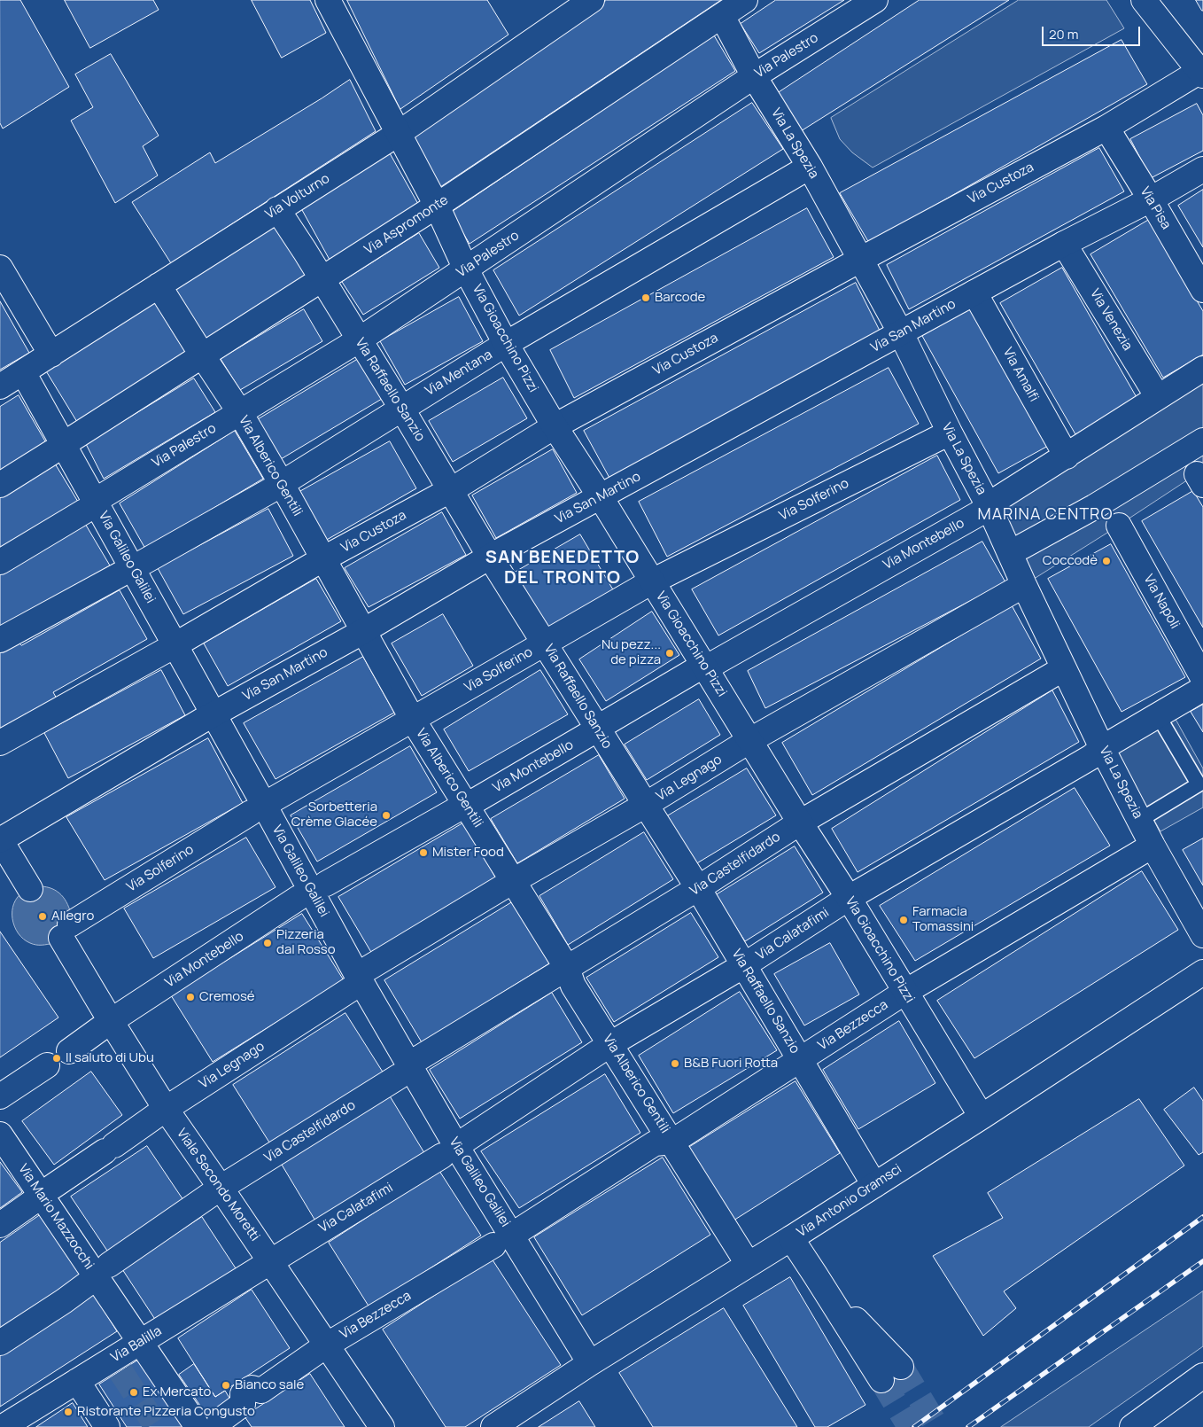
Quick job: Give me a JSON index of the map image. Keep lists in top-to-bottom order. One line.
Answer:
{"streets":{"street":["Via Palestro","Via La Spezia","Via Custoza","Via Volturno","Via Pisa","Via Aspromonte","Via Venezia","Via San Martino","Via Gioacchino Pizzi","Via Mentana","Via Amalfi","Via Raffaello Sanzio","Via Alberico Gentili","Via Solferino","Via Montebello","Via Galileo Galilei","Via Napoli","Via Legnago","Via Castelfidardo","Via Calatafimi","Via Bezzecca","Viale Secondo Moretti","Via Antonio Gramsci","Via Mario Mazzocchi","Via Balilla"]},"crossings":[["Via Palestro","Via La Spezia"],["Via Palestro","Via Gioacchino Pizzi"],["Via Palestro","Via Raffaello Sanzio"],["Via Palestro","Via Alberico Gentili"],["Via Palestro","Via Galileo Galilei"],["Via La Spezia","Via Custoza"],["Via La Spezia","Via Aspromonte"],["Via La Spezia","Via San Martino"],["Via La Spezia","Via Mentana"],["Via La Spezia","Via Solferino"],["Via La Spezia","Via Montebello"],["Via La Spezia","Via Legnago"],["Via La Spezia","Via Castelfidardo"],["Via La Spezia","Via Calatafimi"],["Via La Spezia","Via Bezzecca"],["Via Custoza","Via Pisa"],["Via Custoza","Via Gioacchino Pizzi"],["Via Custoza","Via Raffaello Sanzio"],["Via Custoza","Via Alberico Gentili"],["Via Custoza","Via Galileo Galilei"],["Via Volturno","Via Gioacchino Pizzi"],["Via Volturno","Via Raffaello Sanzio"],["Via Volturno","Via Alberico Gentili"],["Via Volturno","Via Galileo Galilei"],["Via Pisa","Via San Martino"],["Via Aspromonte","Via Gioacchino Pizzi"],["Via Aspromonte","Via Raffaello Sanzio"],["Via Aspromonte","Via Alberico Gentili"],["Via Aspromonte","Via Galileo Galilei"],["Via Venezia","Via San Martino"],["Via Venezia","Via Montebello"],["Via San Martino","Via Gioacchino Pizzi"],["Via San Martino","Via Amalfi"],["Via San Martino","Via Raffaello Sanzio"],["Via San Martino","Via Alberico Gentili"],["Via San Martino","Via Galileo Galilei"],["Via Gioacchino Pizzi","Via Mentana"],["Via Gioacchino Pizzi","Via Solferino"],["Via Gioacchino Pizzi","Via Montebello"],["Via Gioacchino Pizzi","Via Legnago"],["Via Gioacchino Pizzi","Via Castelfidardo"],["Via Gioacchino Pizzi","Via Calatafimi"],["Via Gioacchino Pizzi","Via Bezzecca"],["Via Gioacchino Pizzi","Via Antonio Gramsci"],["Via Mentana","Via Raffaello Sanzio"],["Via Mentana","Via Alberico Gentili"],["Via Mentana","Via Galileo Galilei"],["Via Amalfi","Via Montebello"],["Via Raffaello Sanzio","Via Solferino"],["Via Raffaello Sanzio","Via Legnago"],["Via Raffaello Sanzio","Via Castelfidardo"],["Via Raffaello Sanzio","Via Calatafimi"],["Via Raffaello Sanzio","Via Bezzecca"],["Via Raffaello Sanzio","Via Antonio Gramsci"],["Via Alberico Gentili","Via Solferino"],["Via Alberico Gentili","Via Legnago"],["Via Alberico Gentili","Via Castelfidardo"],["Via Alberico Gentili","Via Calatafimi"],["Via Alberico Gentili","Via Bezzecca"],["Via Alberico Gentili","Via Antonio Gramsci"],["Via Solferino","Via Galileo Galilei"],["Via Solferino","Viale Secondo Moretti"],["Via Montebello","Viale Secondo Moretti"],["Via Galileo Galilei","Via Legnago"],["Via Galileo Galilei","Via Castelfidardo"],["Via Galileo Galilei","Via Calatafimi"],["Via Galileo Galilei","Via Bezzecca"],["Via Galileo Galilei","Via Antonio Gramsci"],["Via Legnago","Viale Secondo Moretti"],["Via Legnago","Via Mario Mazzocchi"],["Via Castelfidardo","Viale Secondo Moretti"],["Via Castelfidardo","Via Mario Mazzocchi"],["Via Calatafimi","Viale Secondo Moretti"],["Via Calatafimi","Via Balilla"],["Via Bezzecca","Viale Secondo Moretti"],["Viale Secondo Moretti","Via Balilla"],["Via Mario Mazzocchi","Via Balilla"]],"districts":["MARINA CENTRO","SAN BENEDETTO DEL TRONTO"],"places":["Barcode","Coccodè","Nu pezz... de pizza","Sorbetteria Crème Glacée","Mister Food","Allegro","Farmacia Tomassini","Pizzeria dal Rosso","Cremosé","Il saluto di Ubu","B&B Fuori Rotta","Bianco sale","Ex Mercato","Ristorante Pizzeria Congusto"],"scale_bar":"20 m"}
